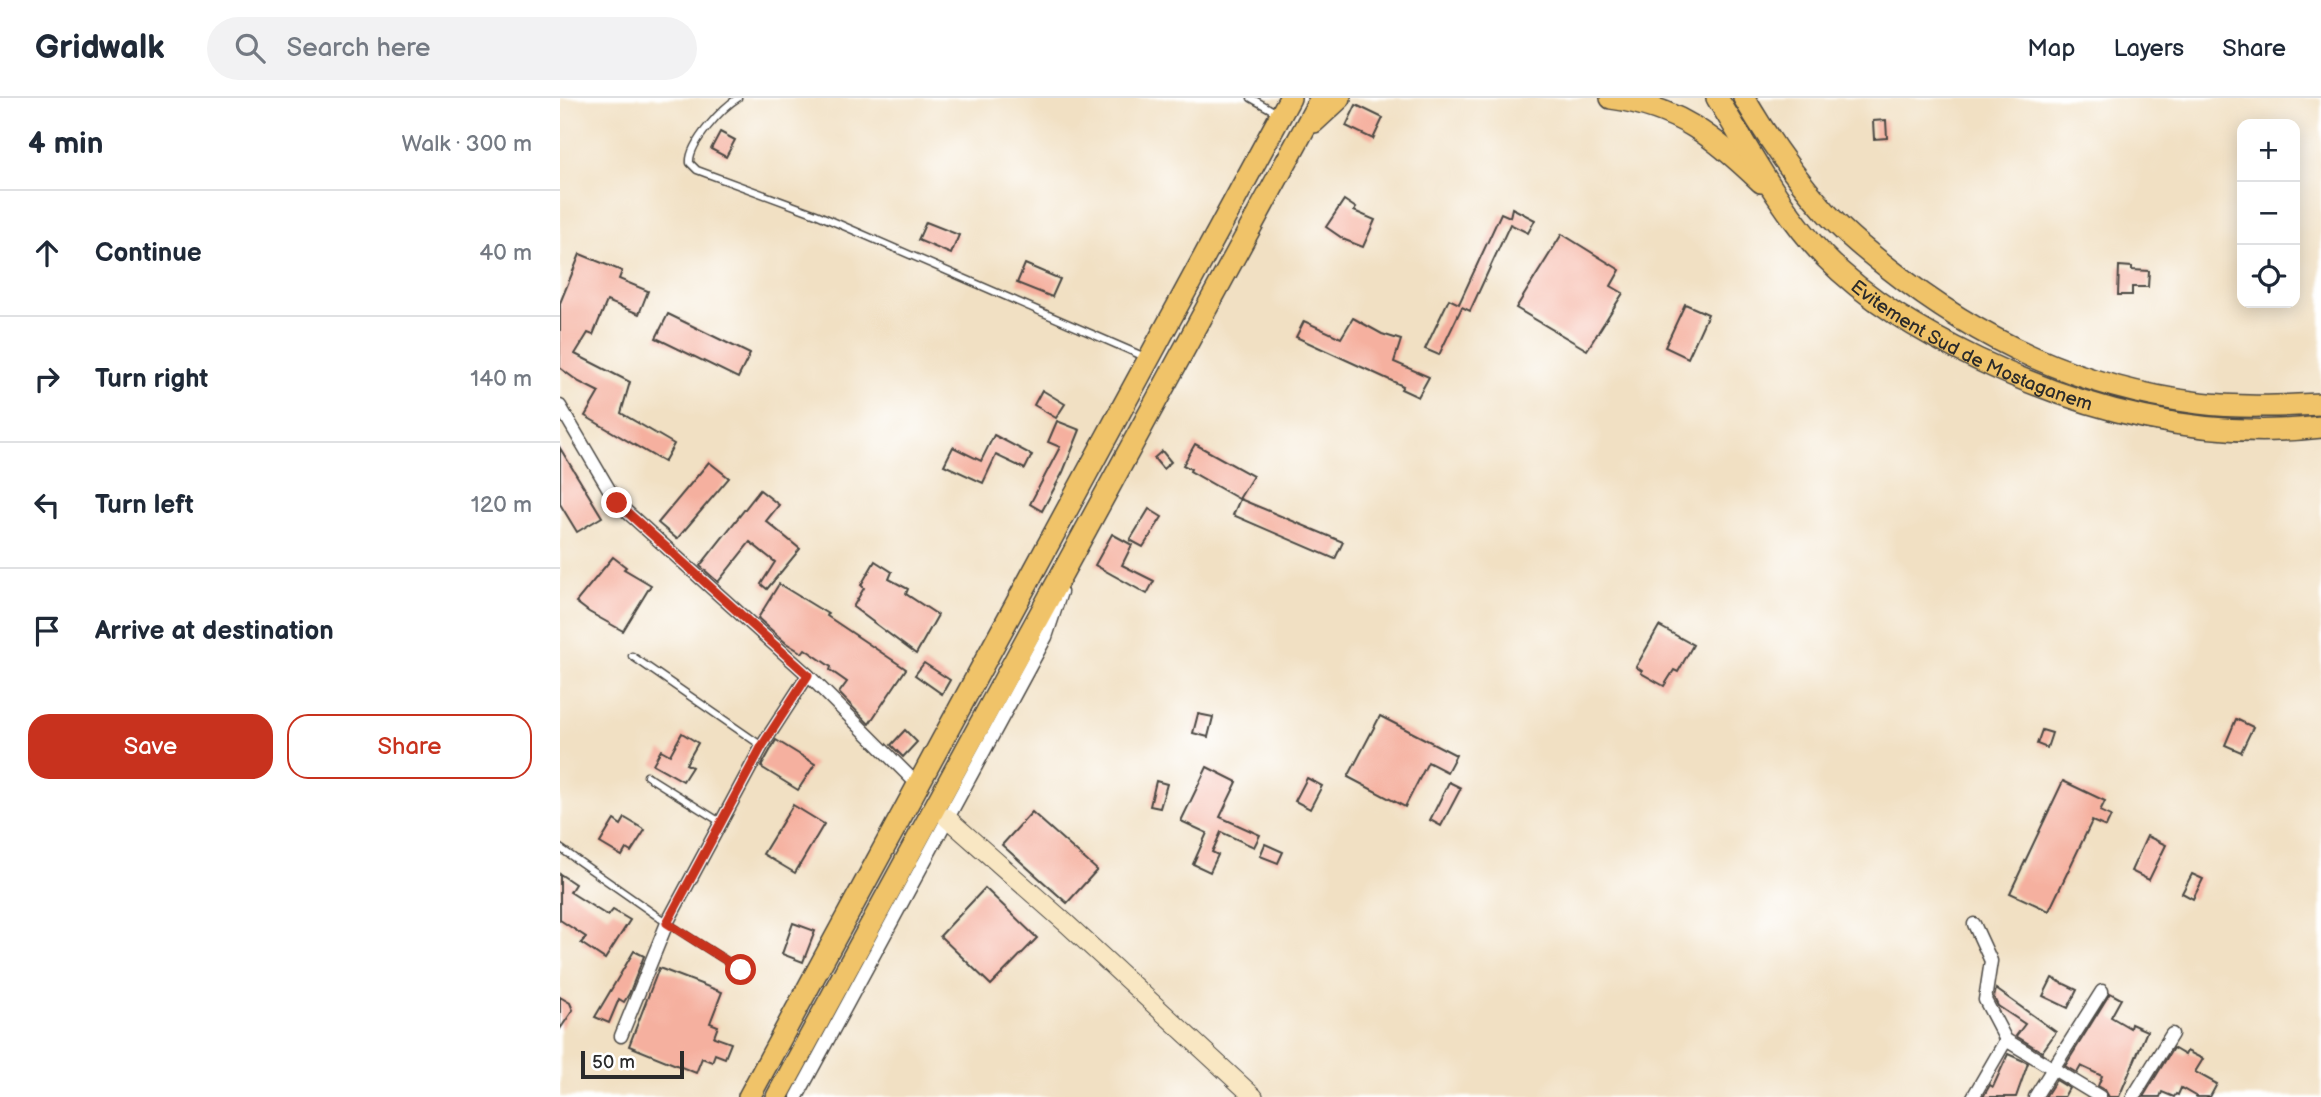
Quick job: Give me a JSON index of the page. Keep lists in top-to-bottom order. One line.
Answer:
{"streets":{"highway":["Evitement Sud de Mostaganem"]},"scale_bar":"50 m","page":{"header":"Gridwalk","search":"Search here","nav":["Map","Layers","Share"],"heading":["4 min","Walk · 300 m"],"map_buttons":["+","−"],"list":[["Continue","40 m"],["Turn right","140 m"],["Turn left","120 m"],"Arrive at destination"],"buttons":["Save","Share"],"scale":"50 m"}}
